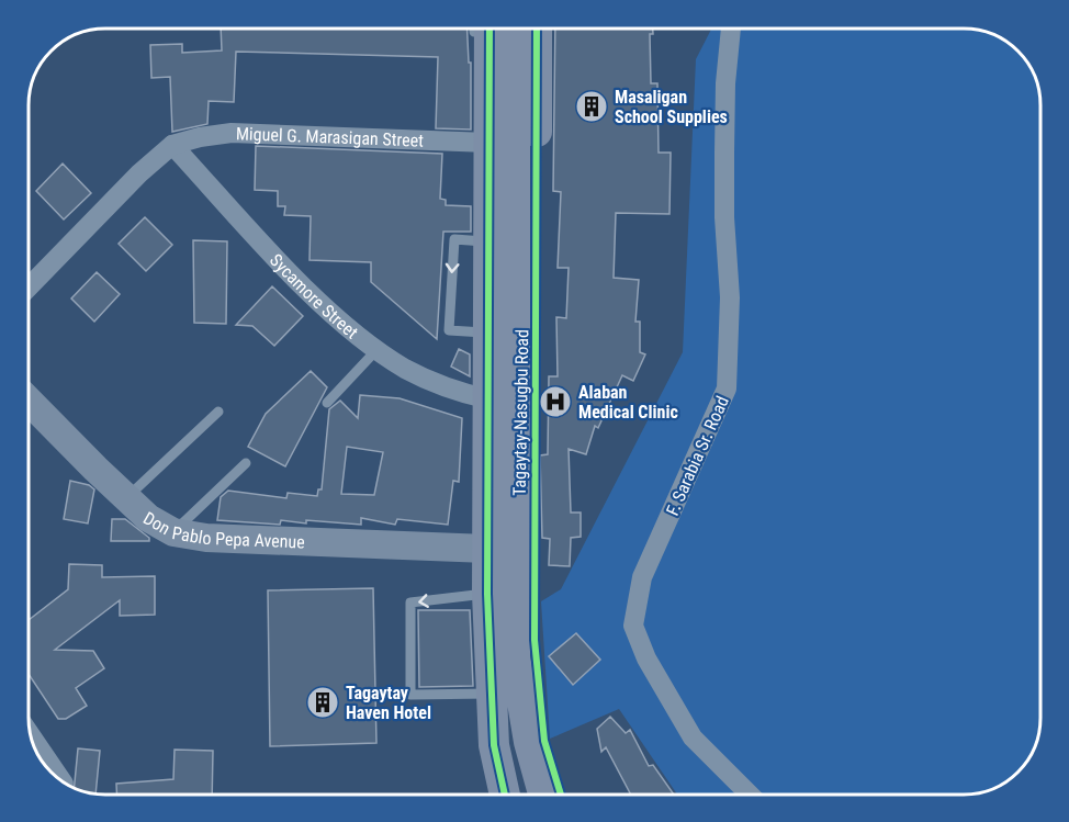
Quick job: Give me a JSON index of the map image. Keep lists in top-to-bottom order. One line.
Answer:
{"streets":{"main road":["Tagaytay-Nasugbu Road"],"street":["Miguel G. Marasigan Street","Sycamore Street","F. Sarabia Sr. Road","Don Pablo Pepa Avenue"]},"crossings":[["Miguel G. Marasigan Street","Sycamore Street"],["Miguel G. Marasigan Street","Tagaytay-Nasugbu Road"],["Sycamore Street","Tagaytay-Nasugbu Road"],["Tagaytay-Nasugbu Road","Don Pablo Pepa Avenue"]],"places":{"building":["Masaligan School Supplies","Tagaytay Haven Hotel"],"hospital":["Alaban Medical Clinic"]}}
